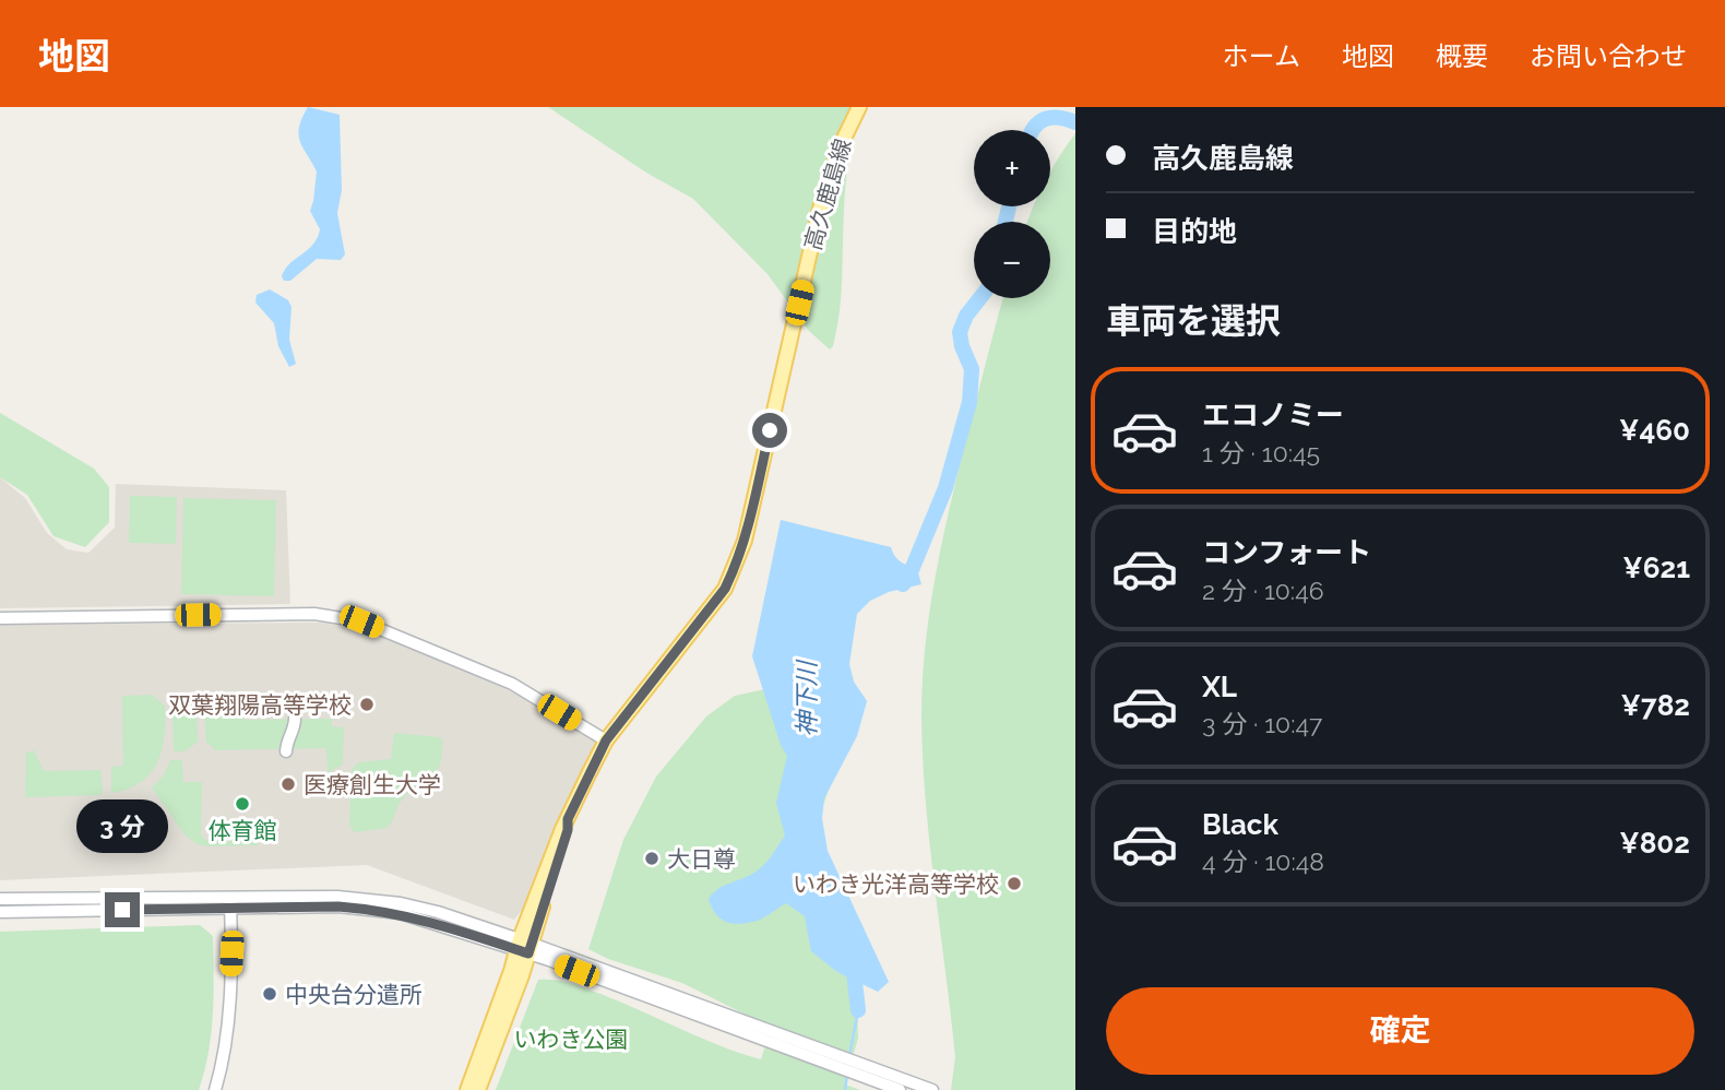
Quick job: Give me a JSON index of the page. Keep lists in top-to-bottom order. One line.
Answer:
{"streets":{"main road":["高久鹿島線"]},"water":["神下川"],"parks":["いわき公園"],"places":["双葉翔陽高等学校","医療創生大学","体育館","大日尊","いわき光洋高等学校","中央台分遣所"],"page":{"header":"地図","nav":["ホーム","地図","概要","お問い合わせ"],"banner":["高久鹿島線","目的地"],"map_buttons":["+","−"],"heading":"車両を選択","list":[{"name":"エコノミー","note":"1 分 · 10:45","value":"¥460"},{"name":"コンフォート","note":"2 分 · 10:46","value":"¥621"},{"name":"XL","note":"3 分 · 10:47","value":"¥782"},{"name":"Black","note":"4 分 · 10:48","value":"¥802"}],"bubble":"3 分","buttons":"確定"}}
